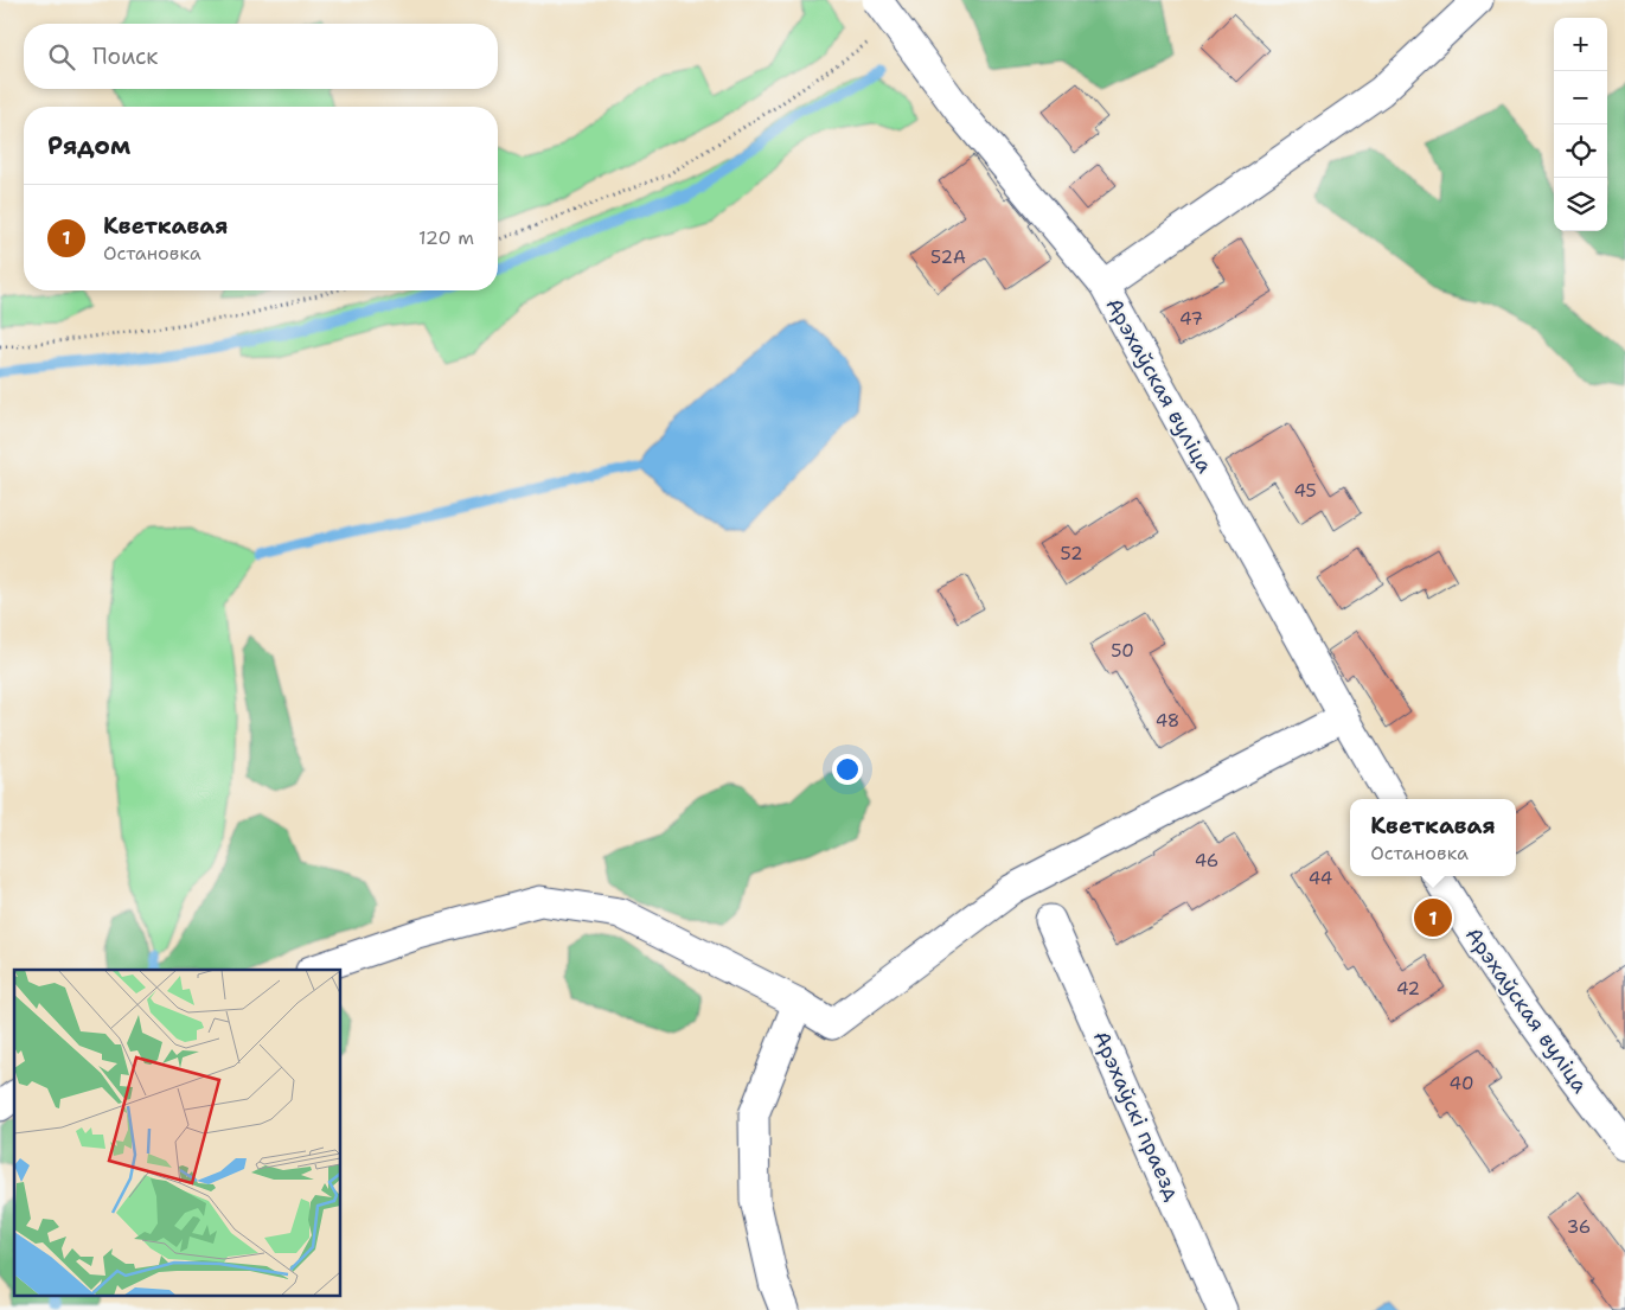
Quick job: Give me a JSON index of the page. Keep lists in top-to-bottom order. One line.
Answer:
{"streets":{"street":["Арэхаўская вуліца","Арэхаўскі праезд"]},"house_numbers":["52А","47","45","52","50","48","46","44","42","40","36"],"page":{"map_buttons":["+","−"],"search":"Поиск","heading":"Рядом","list":[{"mark":"1","name":"Кветкавая","note":"Остановка","value":"120 m"}],"popup":["Кветкавая","Остановка"],"pins":"1"}}
